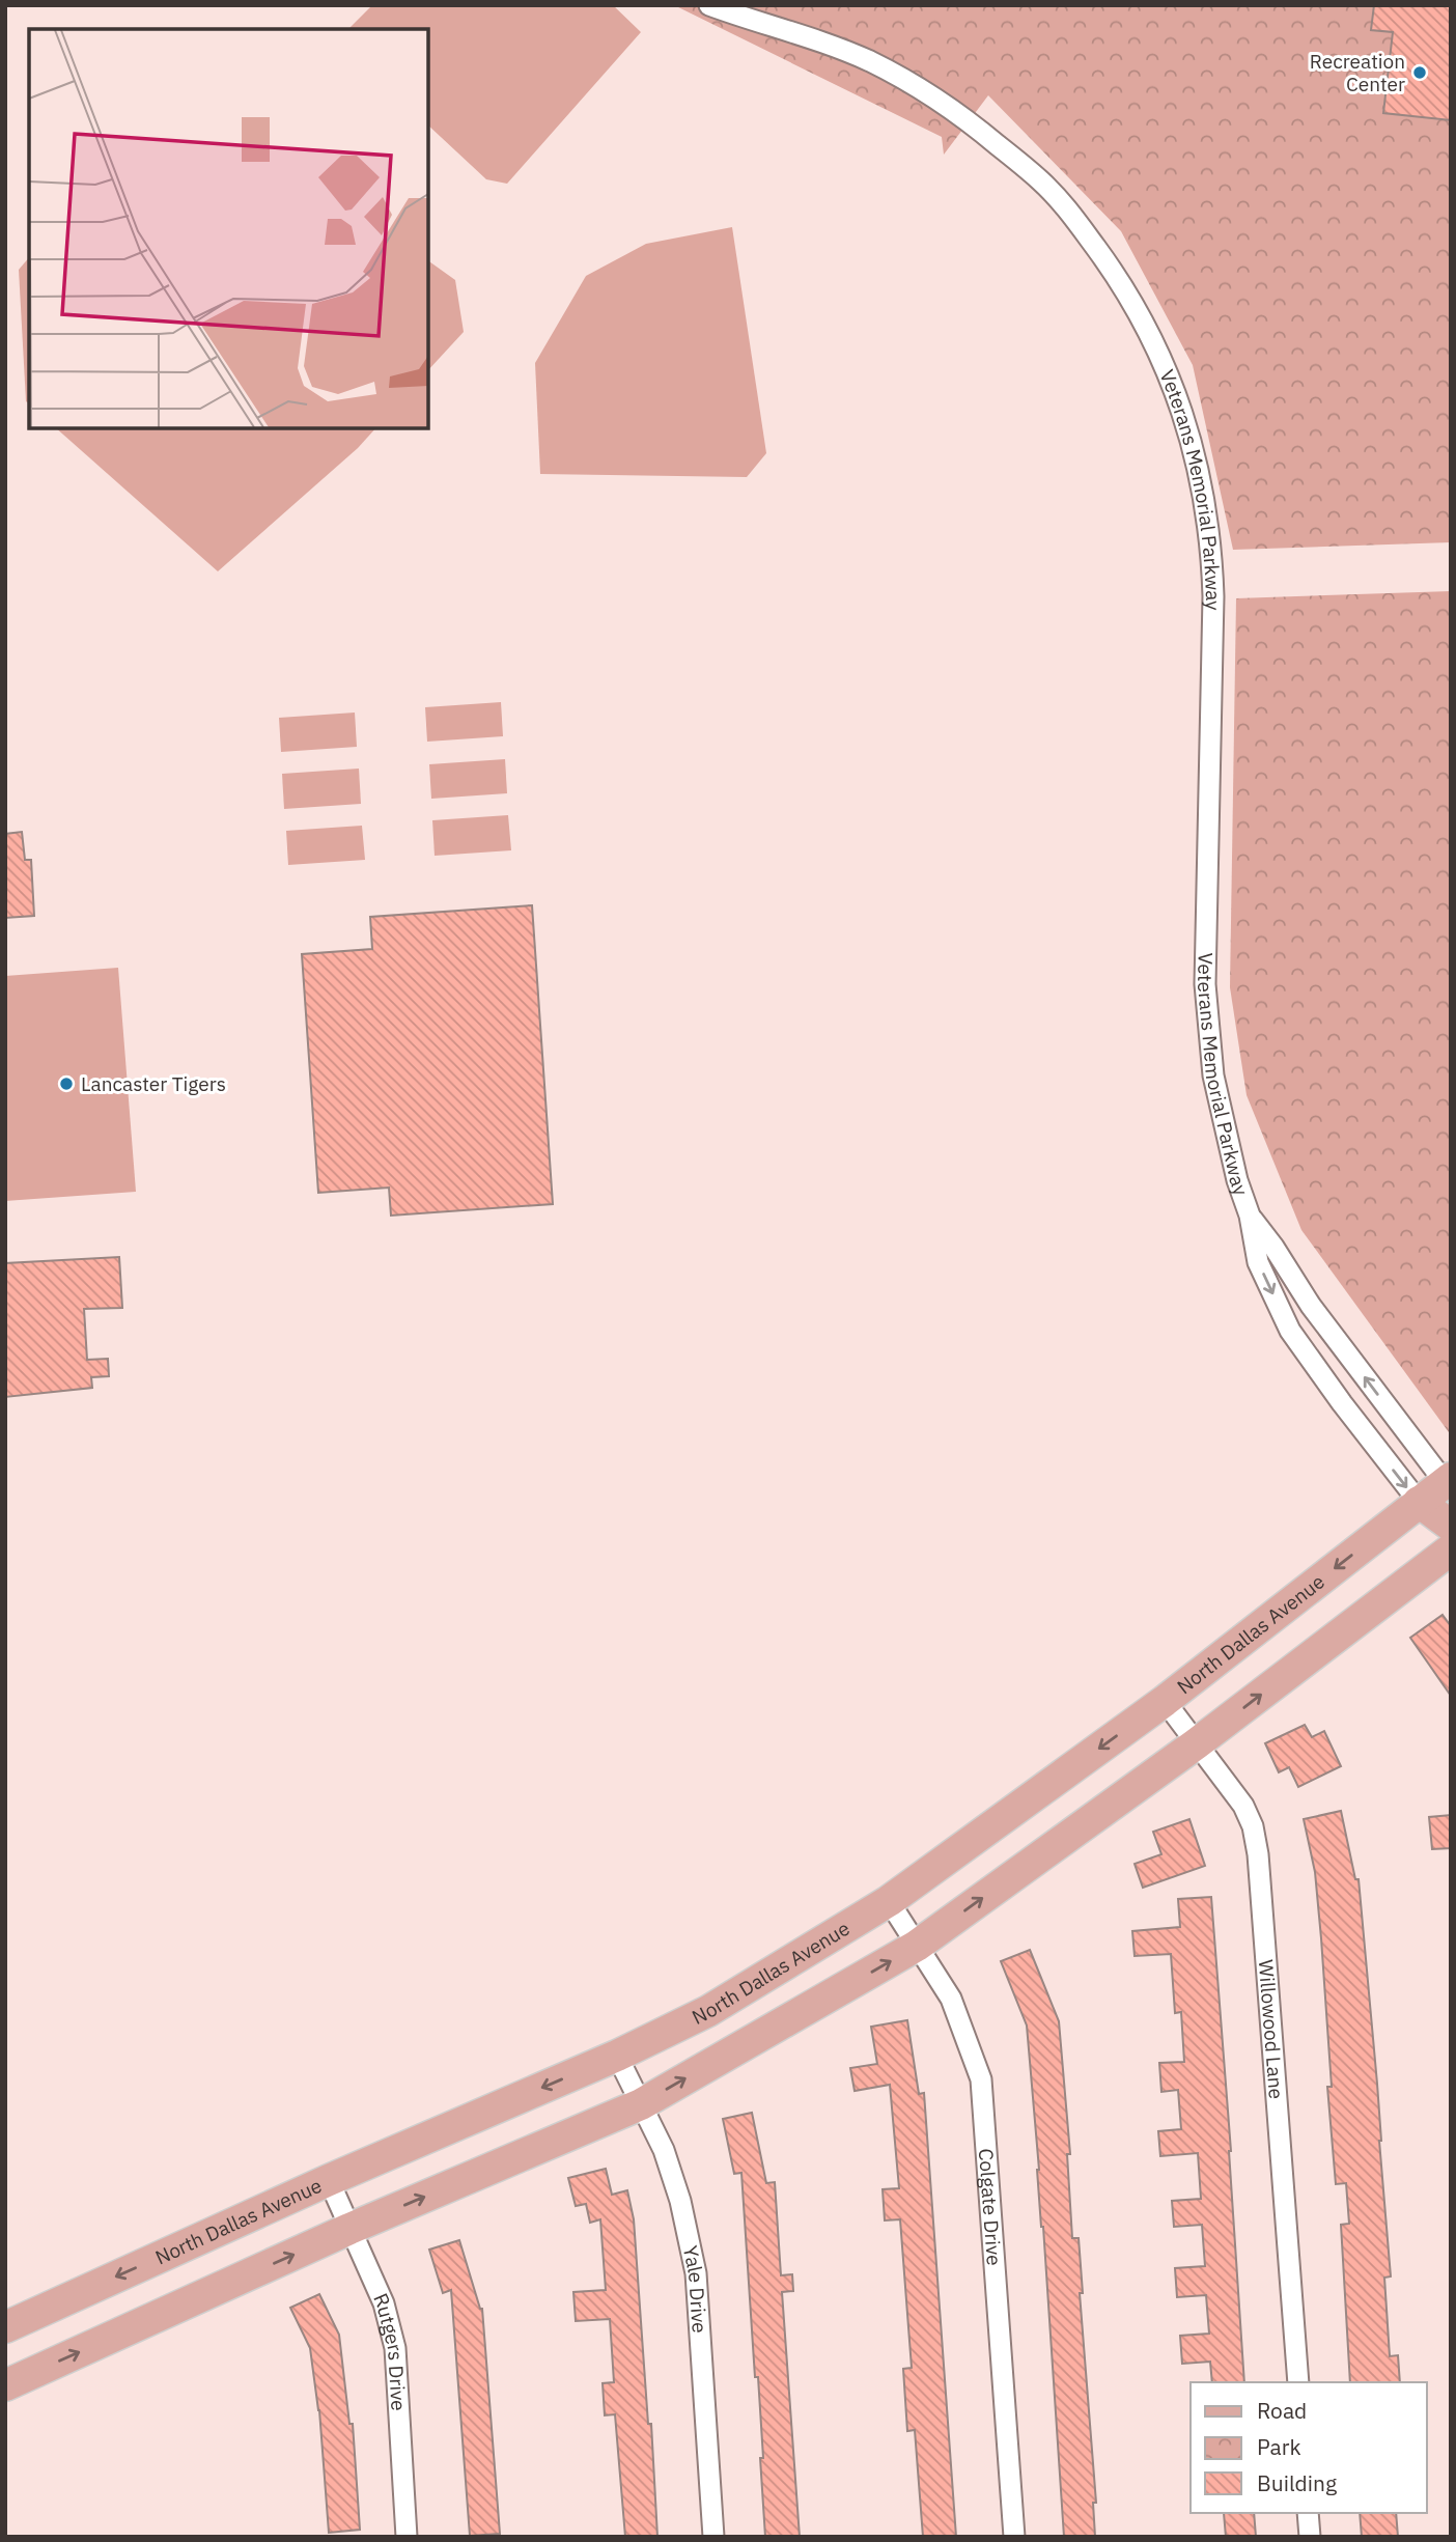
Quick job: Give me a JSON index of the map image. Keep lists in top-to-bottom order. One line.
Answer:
{"streets":{"main road":["North Dallas Avenue"],"street":["Veterans Memorial Parkway","Willowood Lane","Colgate Drive","Yale Drive","Rutgers Drive"]},"crossings":[["Veterans Memorial Parkway","North Dallas Avenue"],["North Dallas Avenue","Willowood Lane"],["North Dallas Avenue","Colgate Drive"],["North Dallas Avenue","Yale Drive"],["North Dallas Avenue","Rutgers Drive"]],"places":["Recreation Center","Lancaster Tigers"],"legend":["Road","Park","Building"]}
